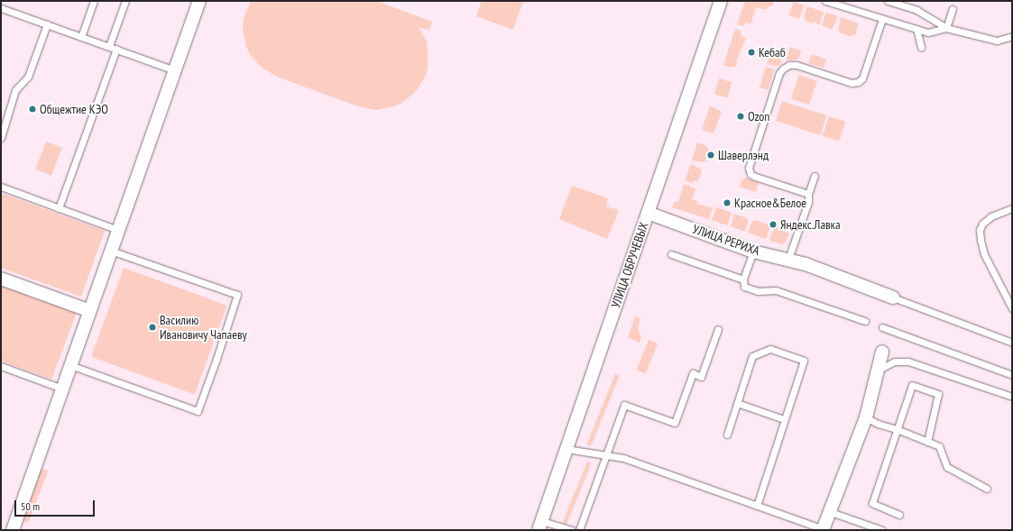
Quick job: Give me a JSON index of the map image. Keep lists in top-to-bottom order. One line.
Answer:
{"streets":{"street":["УЛИЦА РЕРИХА","УЛИЦА ОБРУЧЕВЫХ"]},"crossings":[["УЛИЦА РЕРИХА","УЛИЦА ОБРУЧЕВЫХ"]],"places":["Кебаб","Общежтие КЭО","Ozon","Шаверлэнд","Красное&Белое","Яндекс.Лавка","Василию Ивановичу Чапаеву"],"scale_bar":"50 m"}
